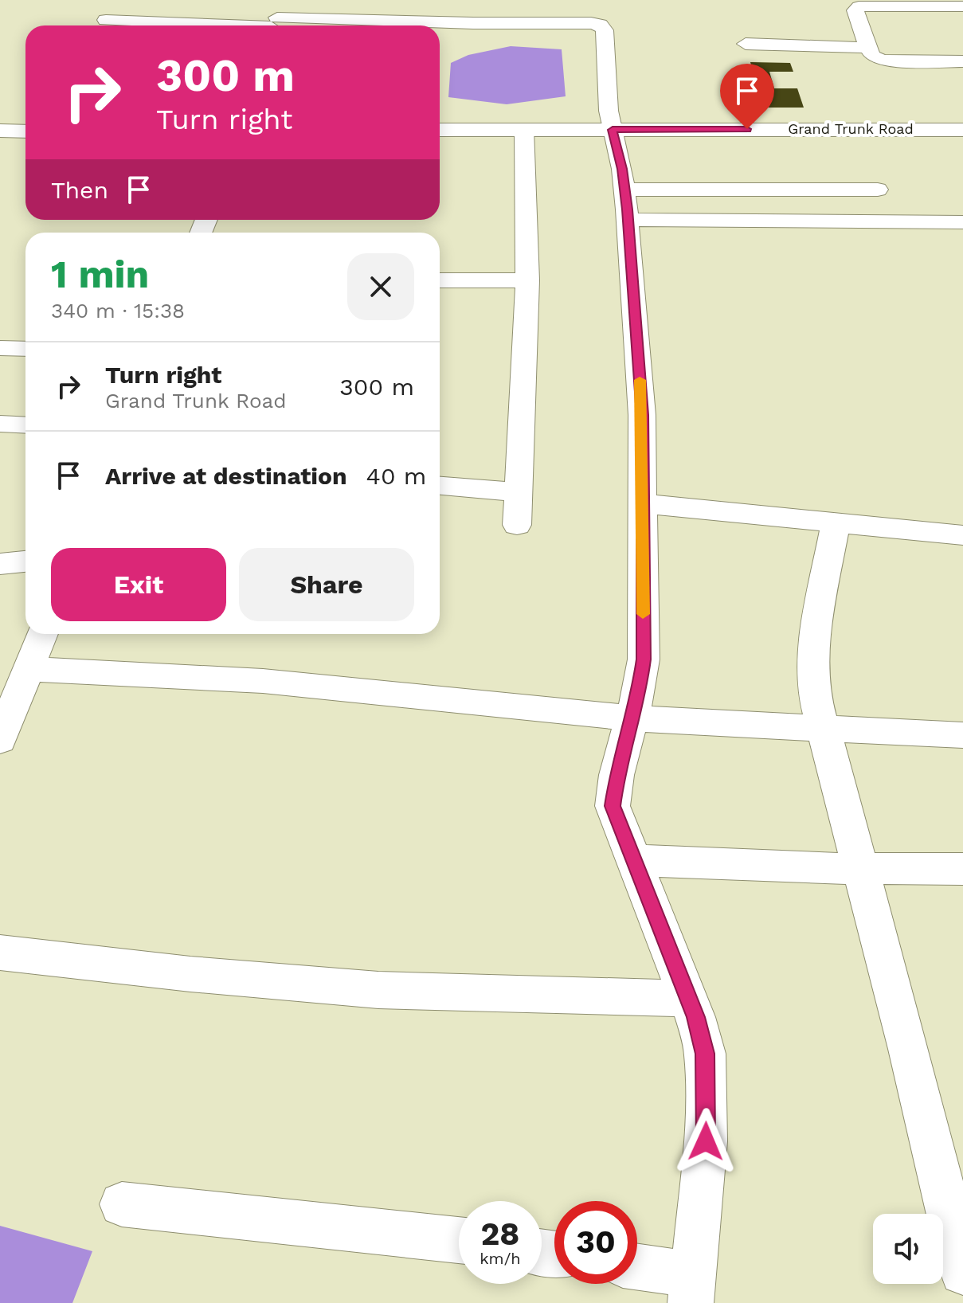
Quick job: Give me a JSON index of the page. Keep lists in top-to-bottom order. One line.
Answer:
{"streets":{"main road":["Grand Trunk Road"]},"page":{"turn":["300 m","Turn right"],"then":"Then","heading":["1 min","340 m · 15:38"],"list":[{"name":"Turn right","note":"Grand Trunk Road","value":"300 m"},{"name":"Arrive at destination","value":"40 m"}],"buttons":["Exit","Share"],"speed":"28 km/h","limit":"30"}}
